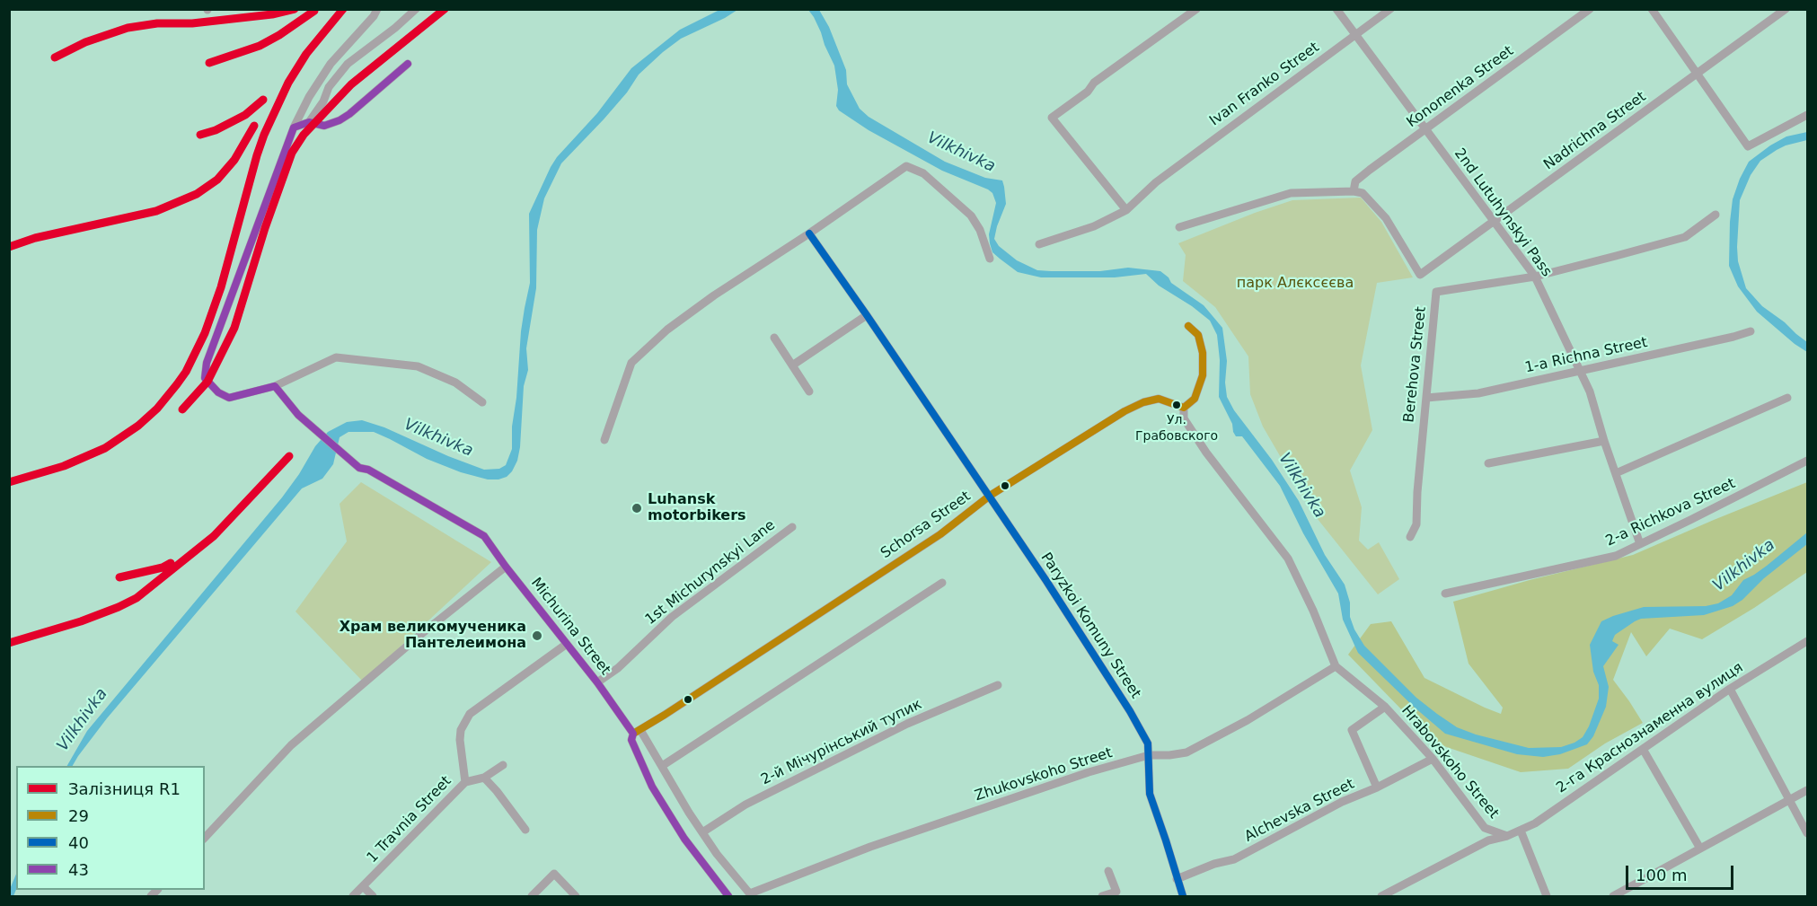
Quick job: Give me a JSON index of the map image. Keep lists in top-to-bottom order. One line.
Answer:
{"streets":{"street":["Ivan Franko Street","Kononenka Street","Nadrichna Street","2nd Lutuhynskyi Pass","1-a Richna Street","Berehova Street","2-a Richkova Street","Schorsa Street","1st Michurynskyi Lane","Paryzkoi Komuny Street","Michurina Street","2-га Краснознаменна вулиця","2-й Мічурінський тупик","Hrabovskoho Street","Zhukovskoho Street","Alchevska Street","1 Travnia Street"]},"crossings":[["Ivan Franko Street","2nd Lutuhynskyi Pass"],["Kononenka Street","Nadrichna Street"],["Kononenka Street","2nd Lutuhynskyi Pass"],["Nadrichna Street","2nd Lutuhynskyi Pass"],["2nd Lutuhynskyi Pass","1-a Richna Street"],["2nd Lutuhynskyi Pass","Berehova Street"],["2nd Lutuhynskyi Pass","2-a Richkova Street"],["1-a Richna Street","Berehova Street"],["Schorsa Street","Paryzkoi Komuny Street"],["Schorsa Street","Michurina Street"],["Schorsa Street","Hrabovskoho Street"],["1st Michurynskyi Lane","Michurina Street"],["Paryzkoi Komuny Street","Zhukovskoho Street"],["Paryzkoi Komuny Street","Alchevska Street"],["Michurina Street","2-й Мічурінський тупик"],["Michurina Street","Zhukovskoho Street"],["Michurina Street","1 Travnia Street"],["2-га Краснознаменна вулиця","Hrabovskoho Street"],["Hrabovskoho Street","Zhukovskoho Street"],["Hrabovskoho Street","Alchevska Street"]],"water":["Vilkhivka"],"parks":["парк Алєксєєва"],"places":["Ул. Грабовского","Luhansk motorbikers","Храм великомученика Пантелеимона"],"lines":["rail line R1","transit line 43","transit line 40","transit line 29"],"legend":["Залізниця R1","29","40","43"],"scale_bar":"100 m"}
